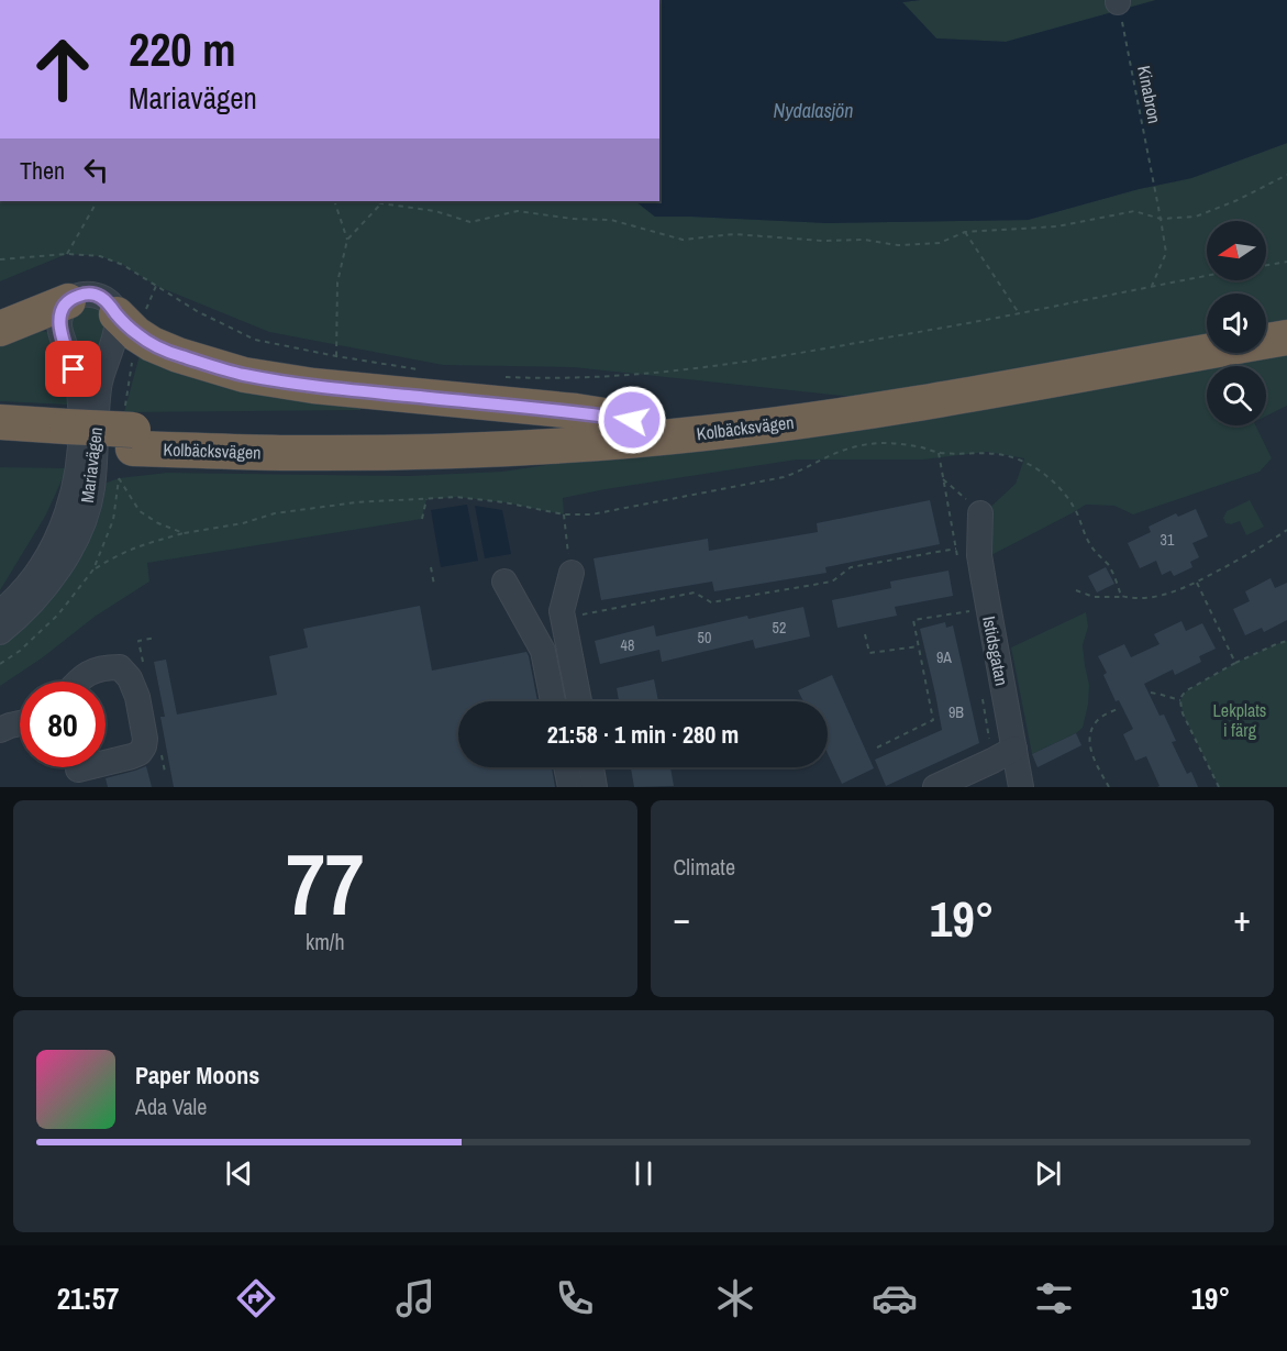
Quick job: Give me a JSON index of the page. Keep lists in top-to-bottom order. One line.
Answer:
{"streets":{"highway":["Kolbäcksvägen"],"street":["Mariavägen","Istidsgatan"],"path":["Kinabron"]},"water":["Nydalasjön"],"parks":["Lekplats i färg"],"house_numbers":["31","52","50","48","9A","9B"],"north":"left","page":{"turn":["220 m","Mariavägen"],"then":"Then","limit":"80","trip":"21:58 · 1 min · 280 m","tile":[["77","km/h"],"Climate"],"heat":["−","19°","+"],"song":["Paper Moons","Ada Vale"],"tabs":["21:57","19°"]}}
